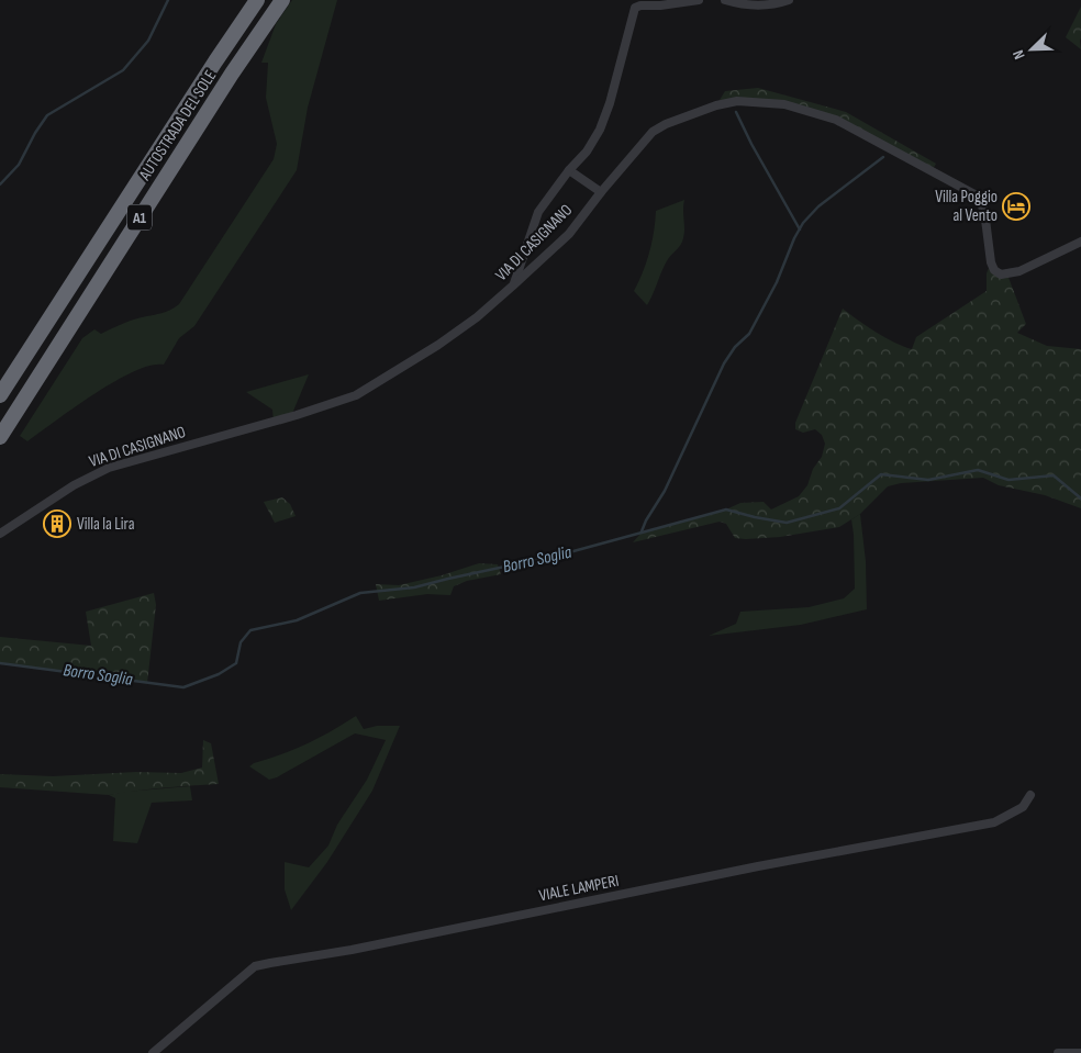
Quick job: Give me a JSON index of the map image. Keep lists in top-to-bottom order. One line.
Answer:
{"streets":{"highway":["AUTOSTRADA DEL SOLE","A1"],"street":["VIA DI CASIGNANO","VIALE LAMPERI"]},"water":["Borro Soglia"],"places":{"hotel":["Villa Poggio al Vento"],"building":["Villa la Lira"]},"north":"bottom left"}
